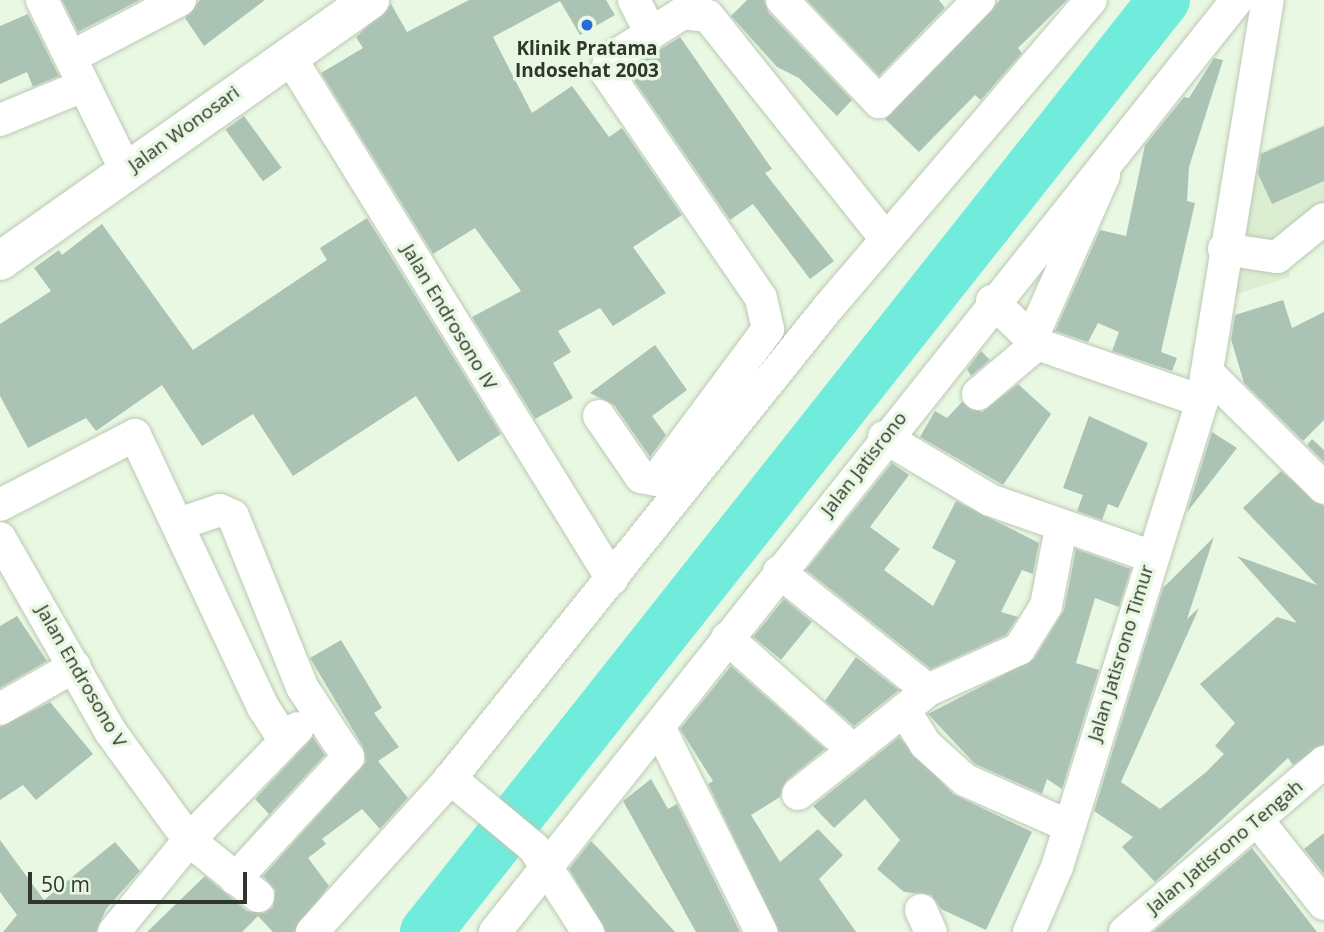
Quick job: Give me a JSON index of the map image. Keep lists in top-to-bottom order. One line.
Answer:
{"streets":{"main road":["Jalan Wonosari"],"street":["Jalan Endrosono IV","Jalan Jatisrono","Jalan Jatisrono Timur","Jalan Endrosono V","Jalan Jatisrono Tengah"]},"crossings":[["Jalan Wonosari","Jalan Endrosono IV"],["Jalan Jatisrono","Jalan Jatisrono Timur"]],"places":["Klinik Pratama Indosehat 2003"],"scale_bar":"50 m"}
